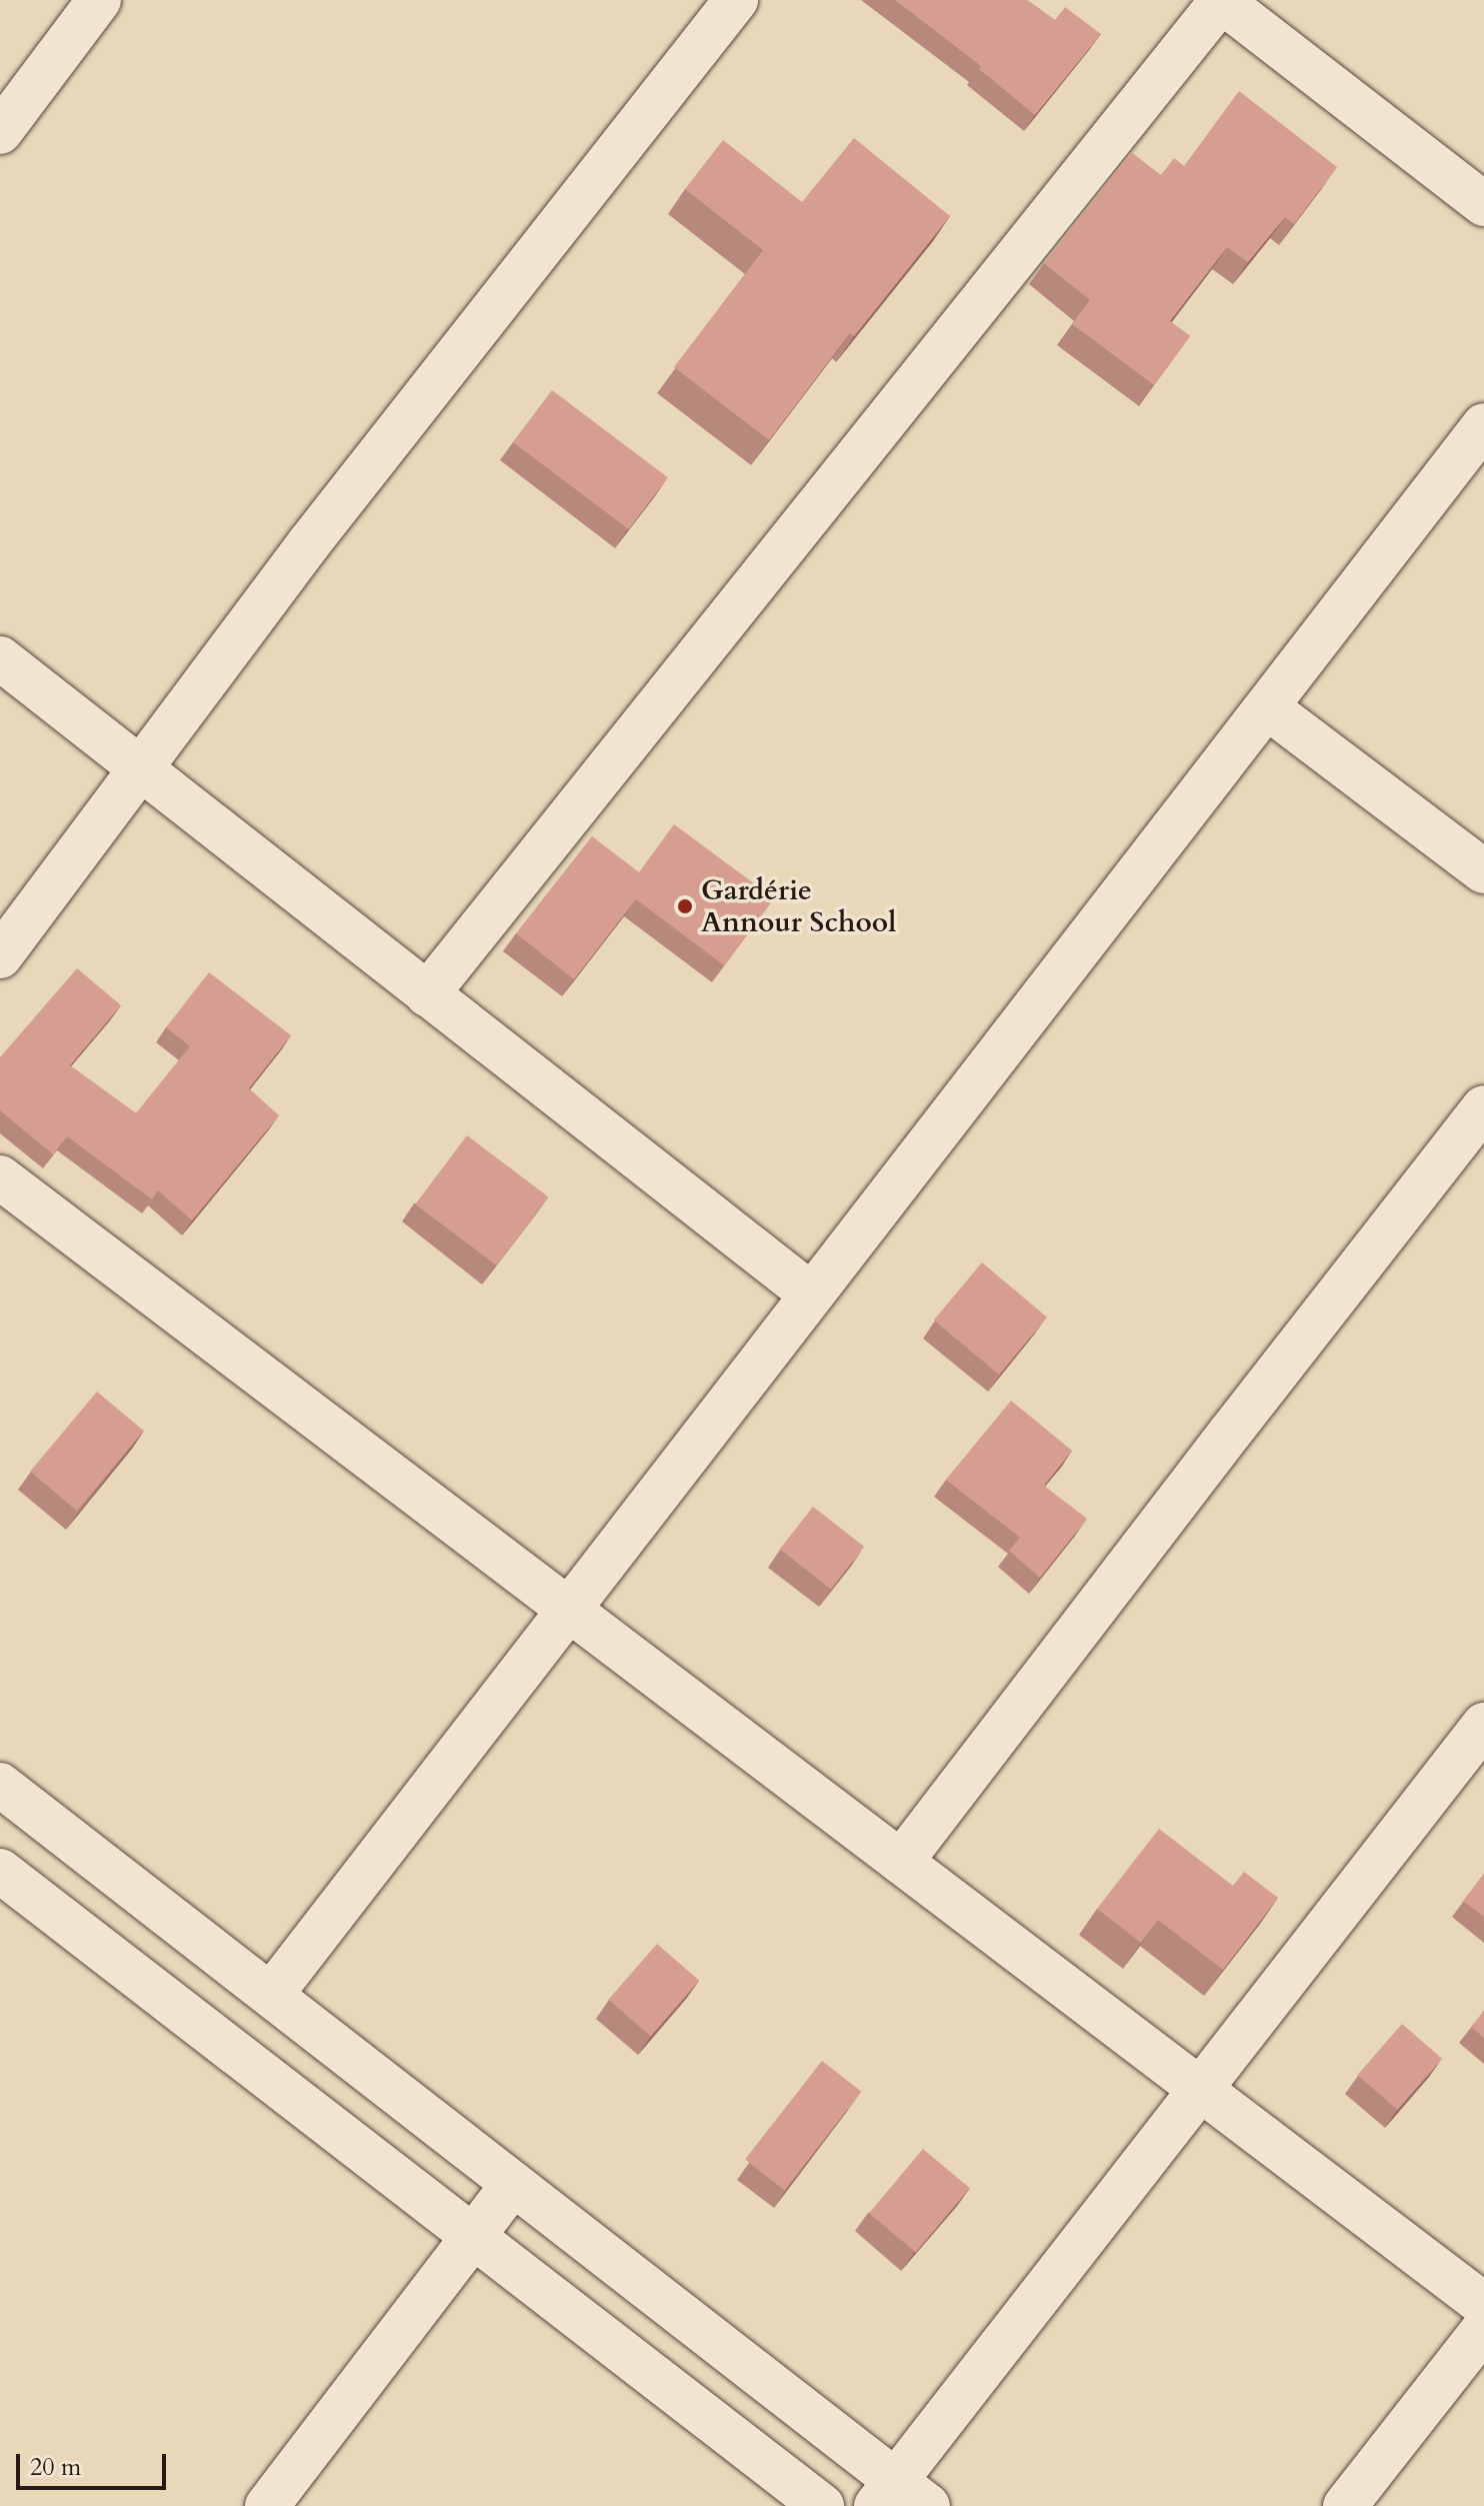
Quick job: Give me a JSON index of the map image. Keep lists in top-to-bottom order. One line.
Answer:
{"places":["Gardérie Annour School"],"scale_bar":"20 m"}
